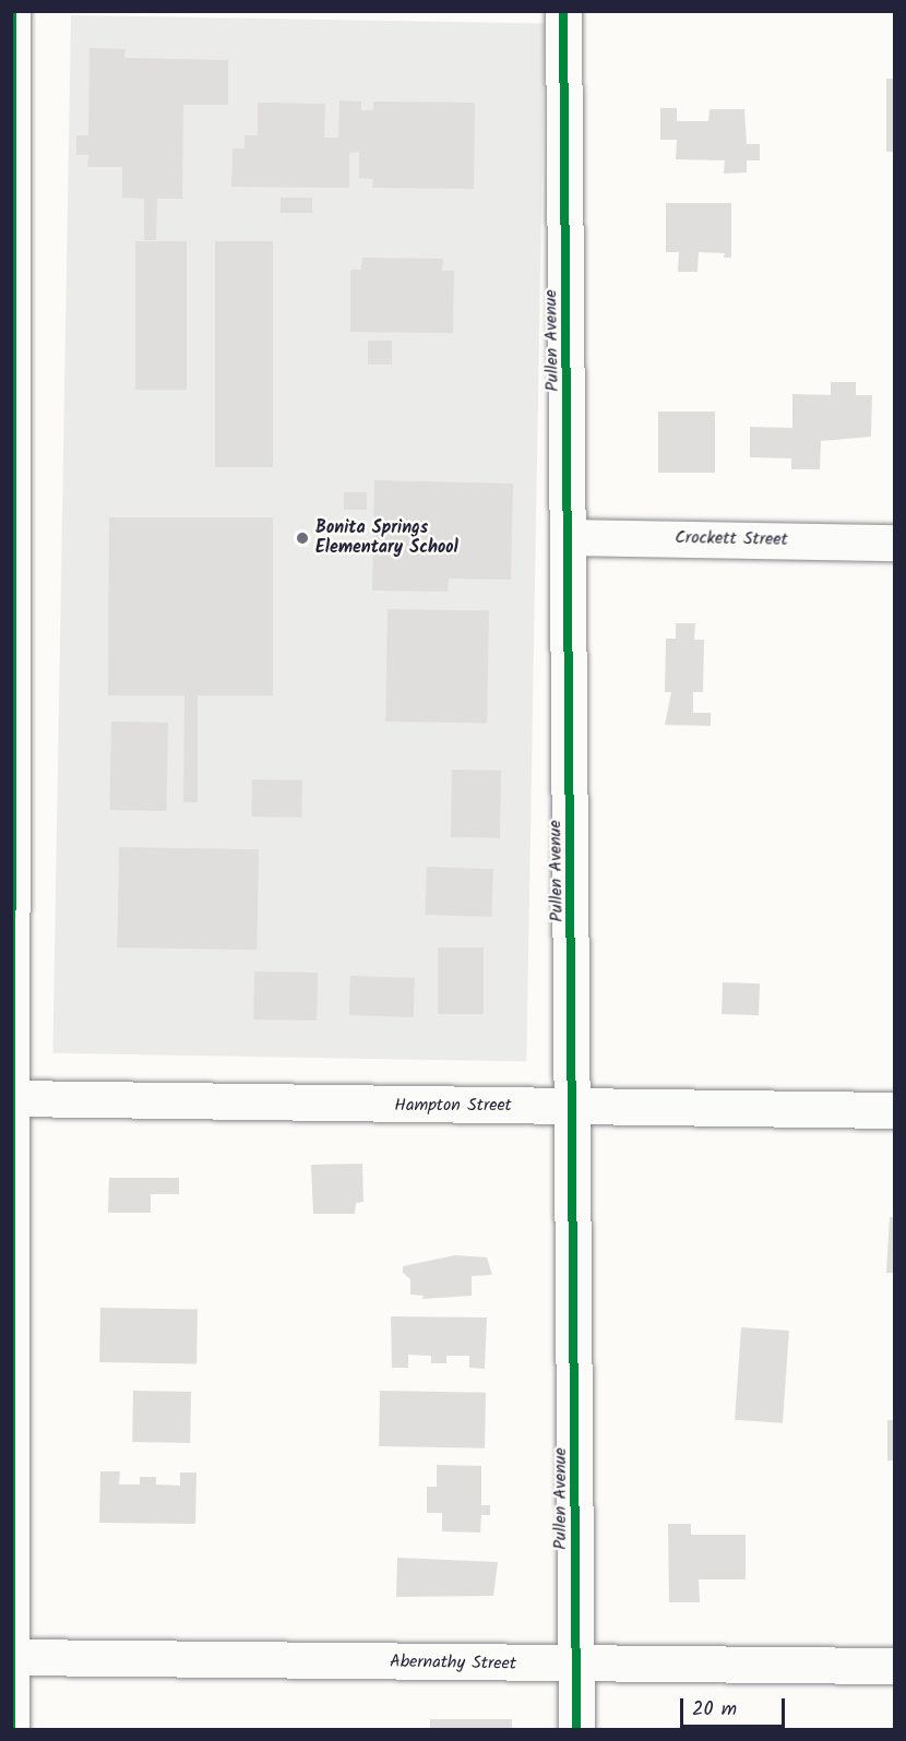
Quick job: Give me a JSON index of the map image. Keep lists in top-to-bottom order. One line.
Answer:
{"streets":{"street":["Pullen Avenue","Crockett Street","Hampton Street","Abernathy Street"]},"crossings":[["Pullen Avenue","Crockett Street"],["Pullen Avenue","Hampton Street"],["Pullen Avenue","Abernathy Street"]],"places":["Bonita Springs Elementary School"],"scale_bar":"20 m"}
